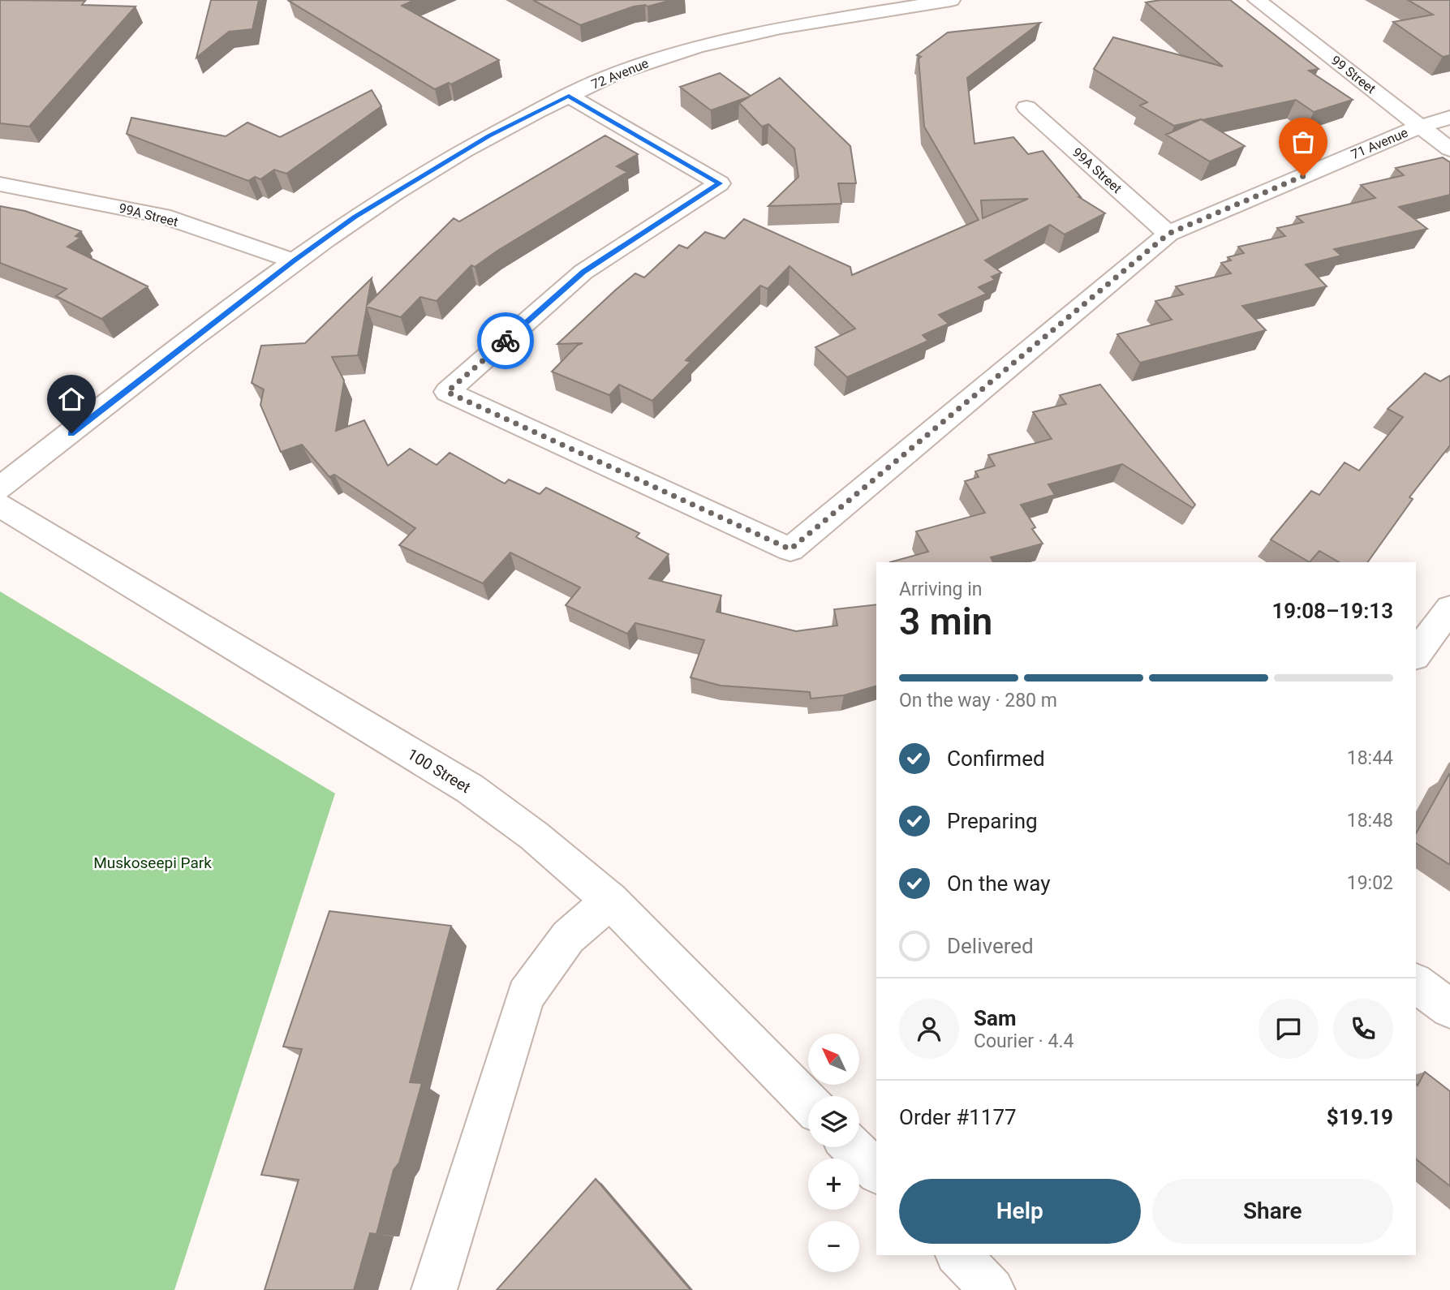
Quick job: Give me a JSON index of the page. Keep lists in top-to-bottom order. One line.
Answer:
{"streets":{"street":["72 Avenue","99 Street","71 Avenue","99A Street","100 Street"]},"crossings":[["72 Avenue","71 Avenue"],["72 Avenue","99A Street"],["99 Street","71 Avenue"],["71 Avenue","99A Street"]],"parks":["Muskoseepi Park"],"north":"top left","page":{"heading":["3 min","Arriving in","19:08–19:13"],"panel":["Sam","Courier · 4.4","Order #1177","$19.19"],"bar":"On the way · 280 m","list":[["Confirmed","18:44"],["Preparing","18:48"],["On the way","19:02"],"Delivered"],"map_buttons":["+","−"],"buttons":["Help","Share"]}}
